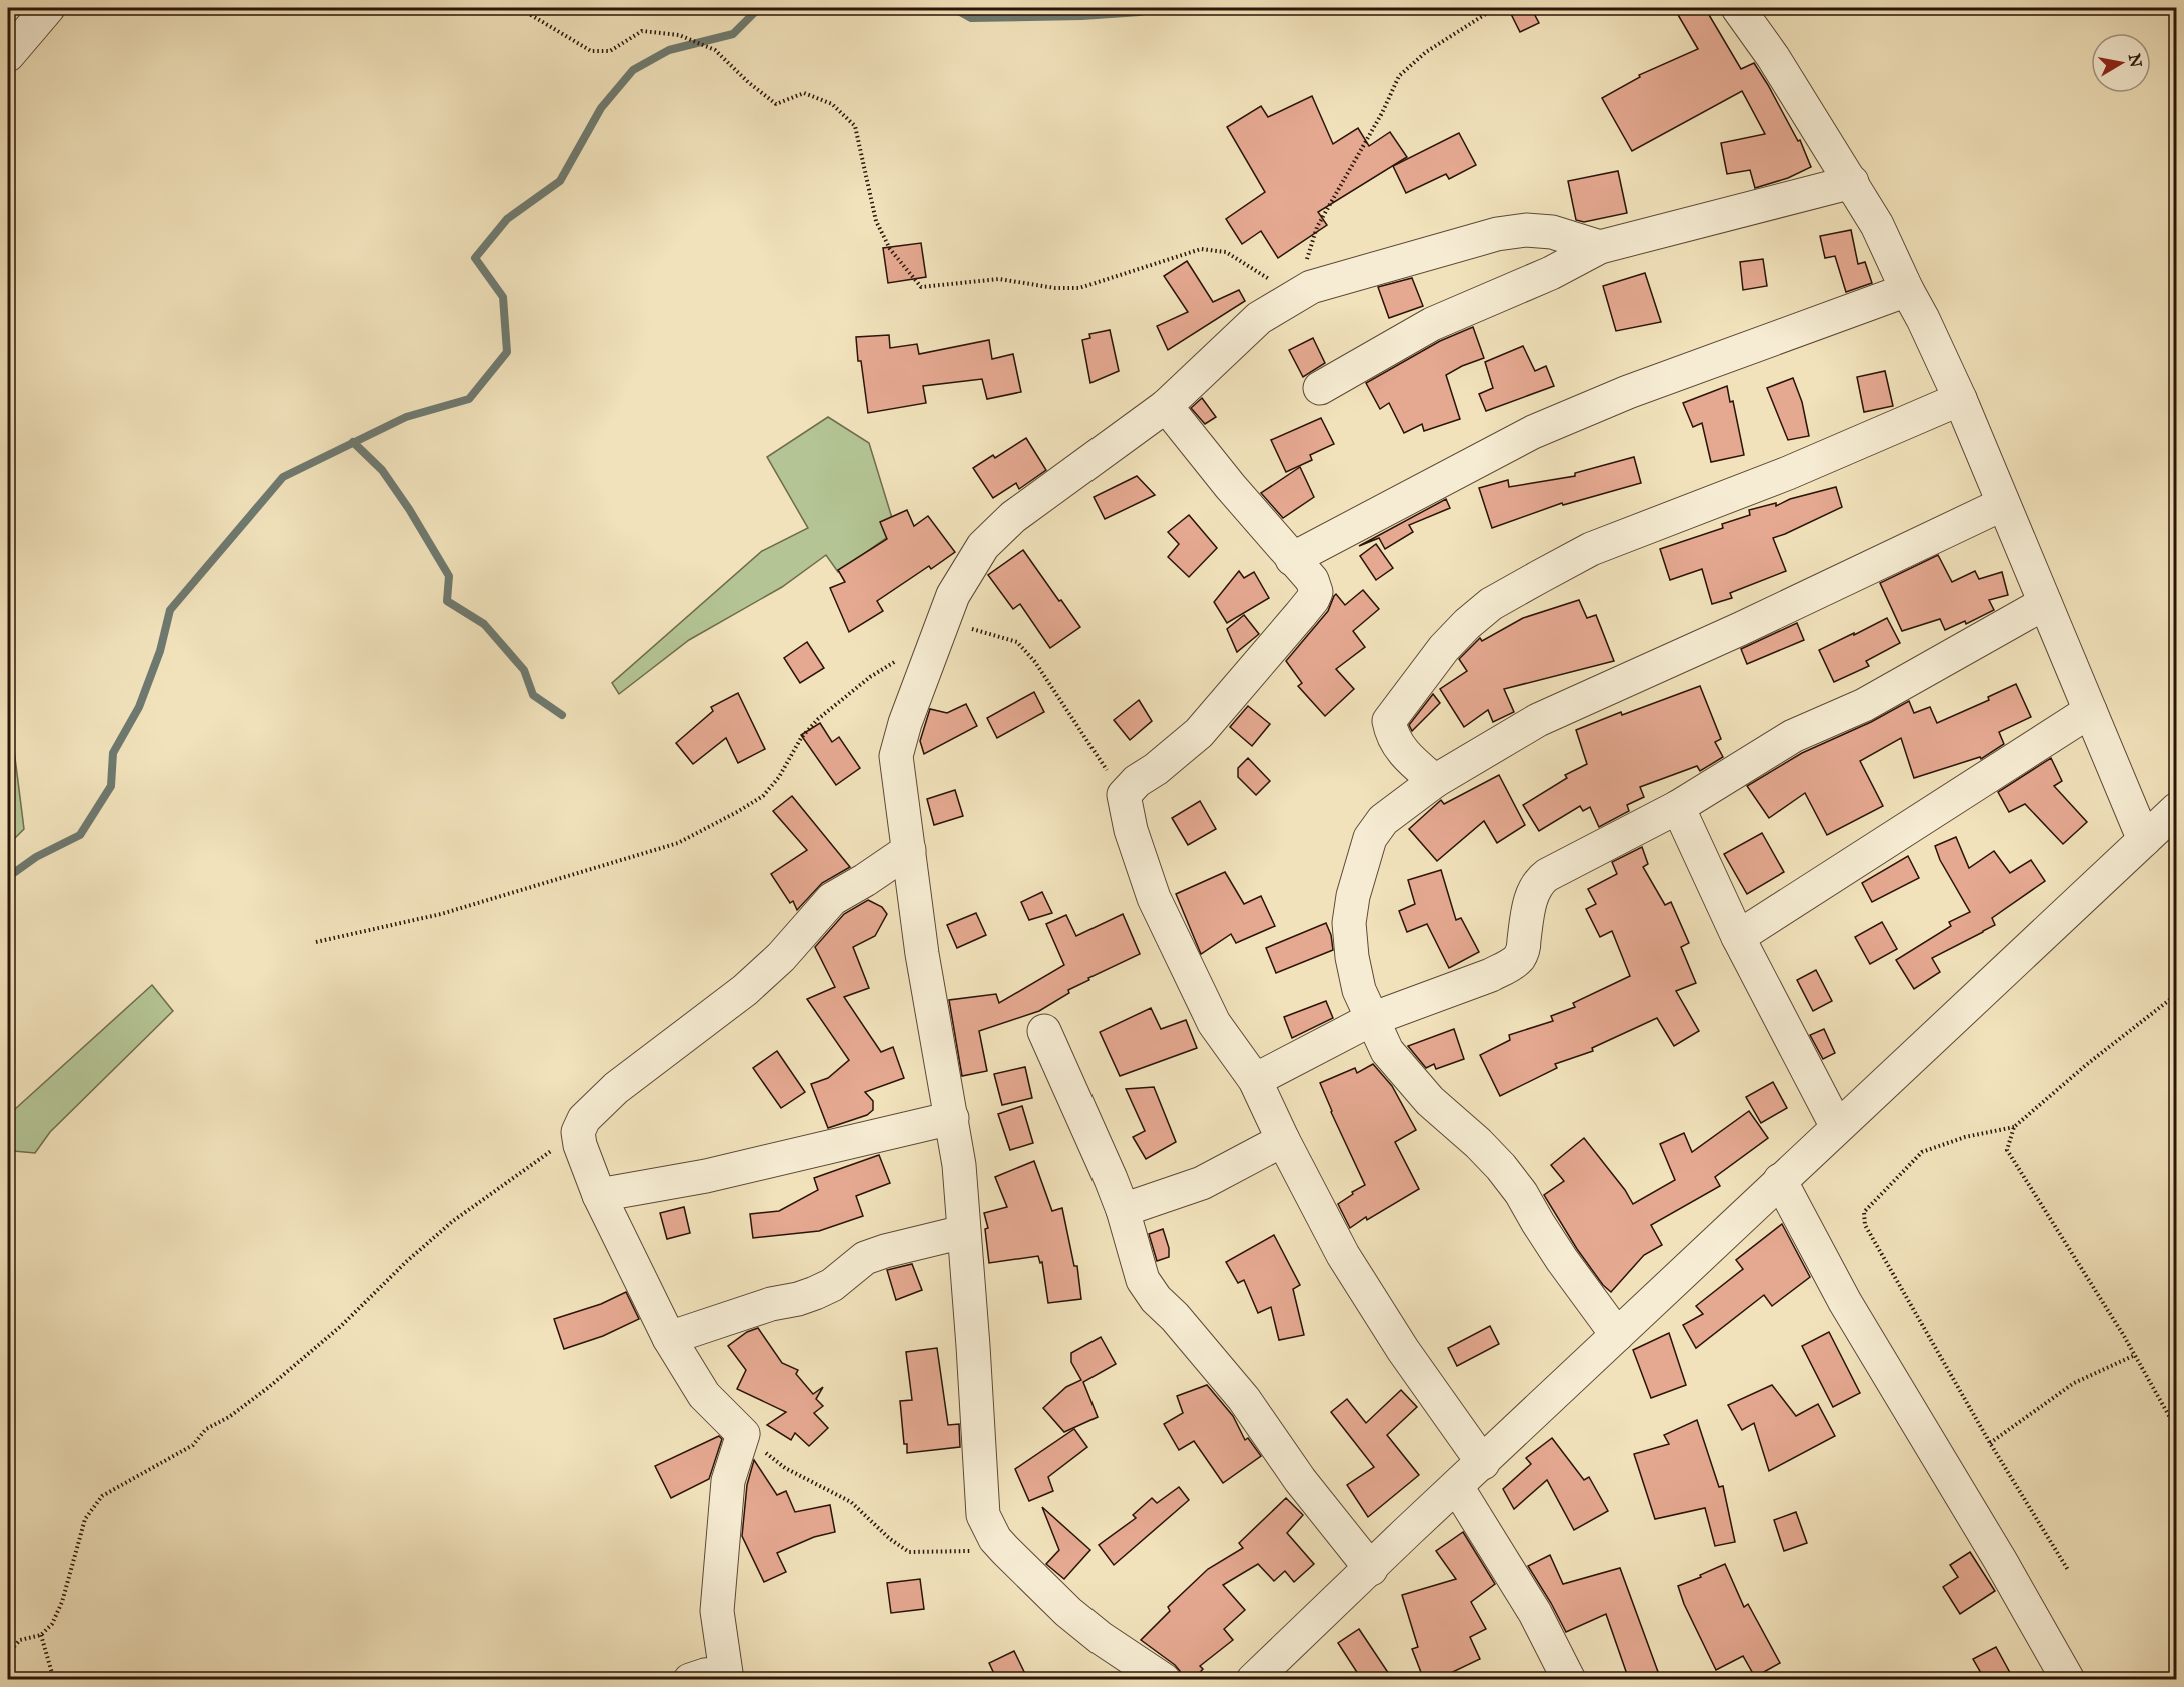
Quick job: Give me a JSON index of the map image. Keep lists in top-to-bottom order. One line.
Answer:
{"north":"right"}
